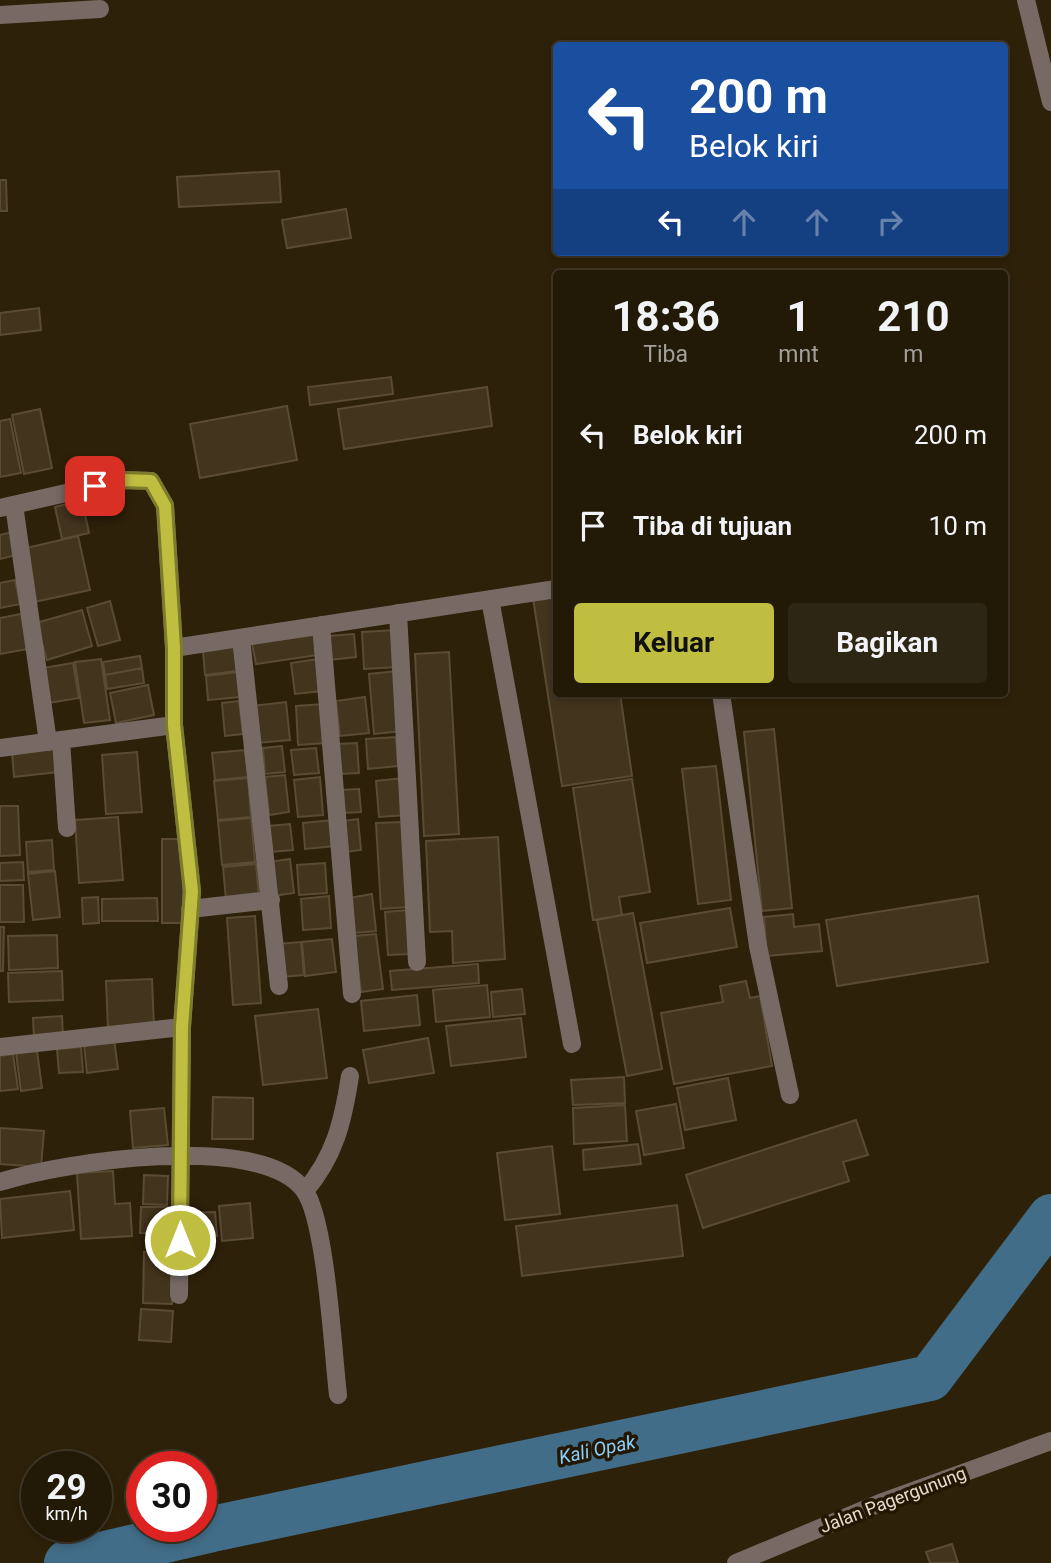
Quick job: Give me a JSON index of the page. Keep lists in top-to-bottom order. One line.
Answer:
{"streets":{"street":["Jalan Pagergunung"]},"water":["Kali Opak"],"page":{"turn":["200 m","Belok kiri"],"eta":["18:36","Tiba","1","mnt","210","m"],"list":[{"name":"Belok kiri","value":"200 m"},{"name":"Tiba di tujuan","value":"10 m"}],"buttons":["Keluar","Bagikan"],"speed":"29 km/h","limit":"30"}}
